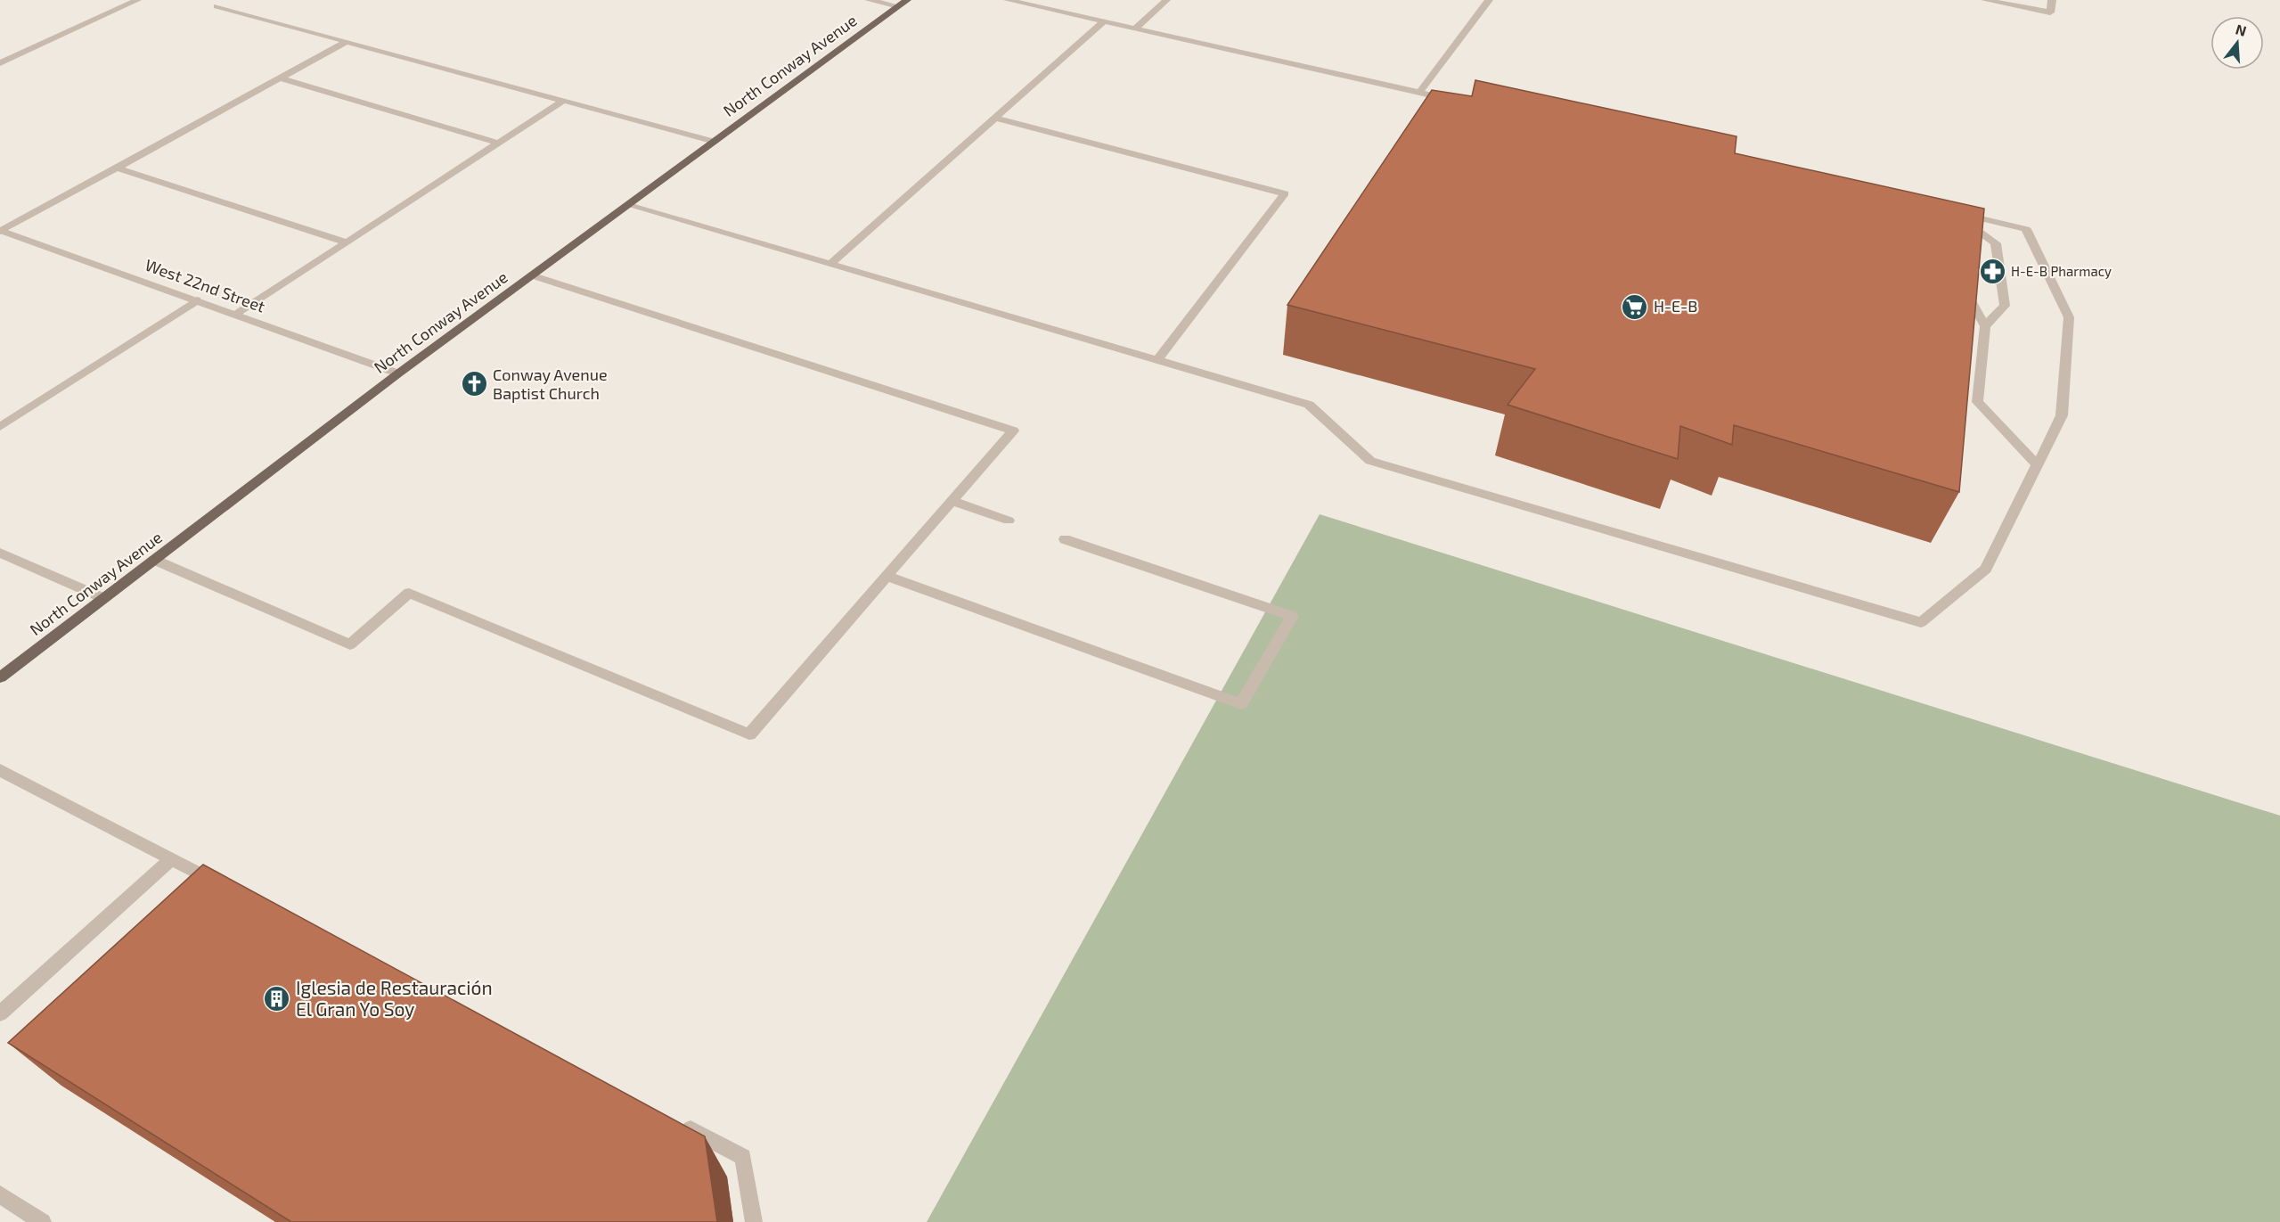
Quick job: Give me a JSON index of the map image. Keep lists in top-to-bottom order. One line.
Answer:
{"streets":{"main road":["North Conway Avenue"],"street":["West 22nd Street"]},"crossings":[["North Conway Avenue","West 22nd Street"]],"places":{"pharmacy":["H-E-B Pharmacy"],"supermarket":["H-E-B"],"church":["Conway Avenue Baptist Church"],"building":["Iglesia de Restauración El Gran Yo Soy"]},"north":"top"}
